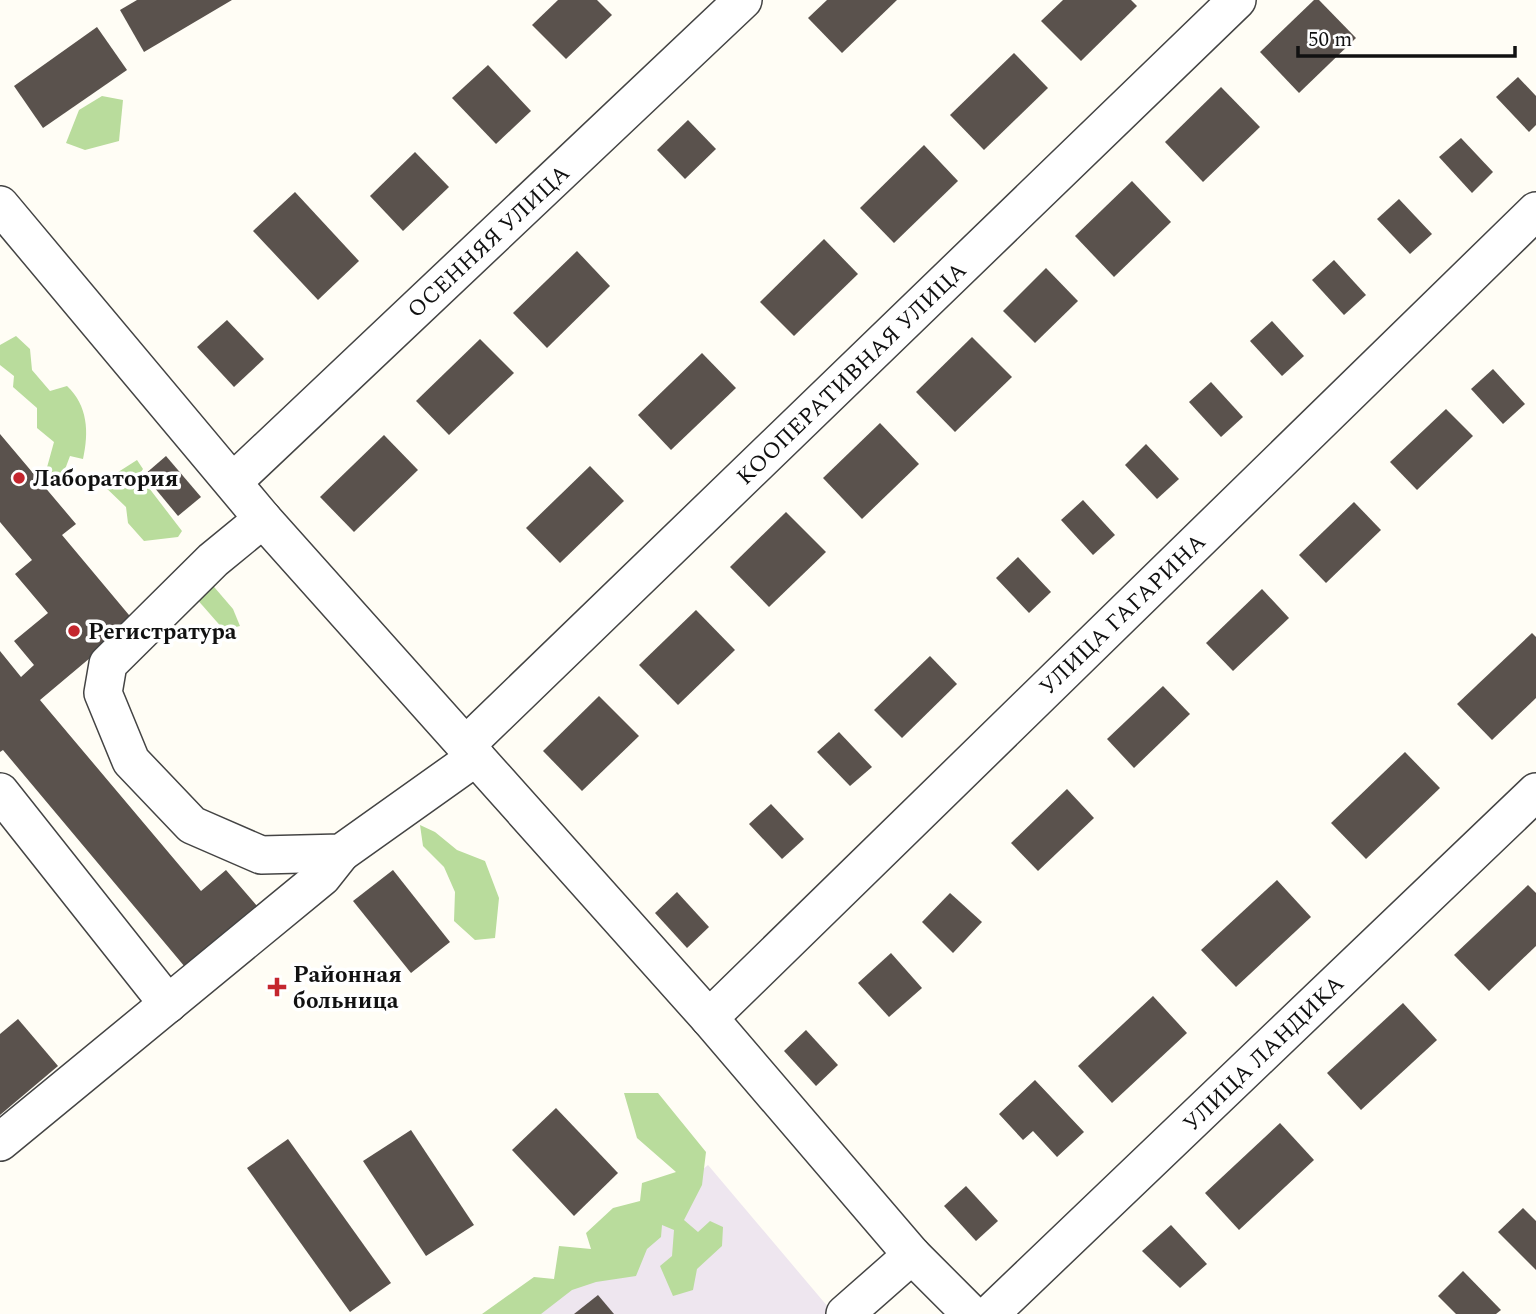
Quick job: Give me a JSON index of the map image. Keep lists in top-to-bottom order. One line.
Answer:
{"streets":{"street":["ОСЕННЯЯ УЛИЦА","КООПЕРАТИВНАЯ УЛИЦА","УЛИЦА ГАГАРИНА","УЛИЦА ЛАНДИКА"]},"places":{"other":["Лаборатория","Регистратура"],"health":["Районная больница"]},"scale_bar":"50 m"}
